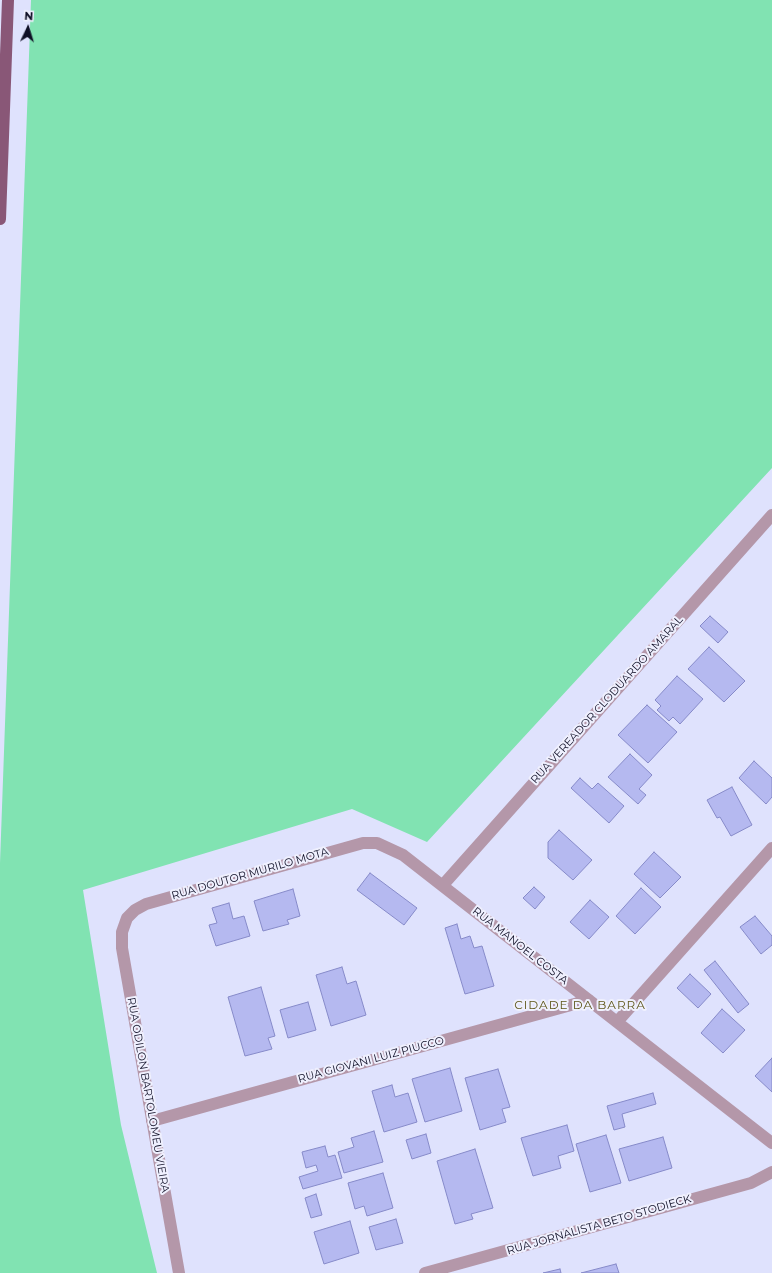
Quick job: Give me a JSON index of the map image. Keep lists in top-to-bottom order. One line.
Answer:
{"streets":{"street":["RUA VEREADOR CLODUARDO AMARAL","RUA DOUTOR MURILO MOTA","RUA MANOEL COSTA","RUA GIOVANI LUIZ PIUCCO","RUA ODILON BARTOLOMEU VIEIRA","RUA JORNALISTA BETO STODIECK"]},"crossings":[["RUA VEREADOR CLODUARDO AMARAL","RUA MANOEL COSTA"],["RUA DOUTOR MURILO MOTA","RUA MANOEL COSTA"],["RUA DOUTOR MURILO MOTA","RUA ODILON BARTOLOMEU VIEIRA"],["RUA MANOEL COSTA","RUA GIOVANI LUIZ PIUCCO"],["RUA GIOVANI LUIZ PIUCCO","RUA ODILON BARTOLOMEU VIEIRA"]],"districts":["CIDADE DA BARRA"],"north":"top"}
